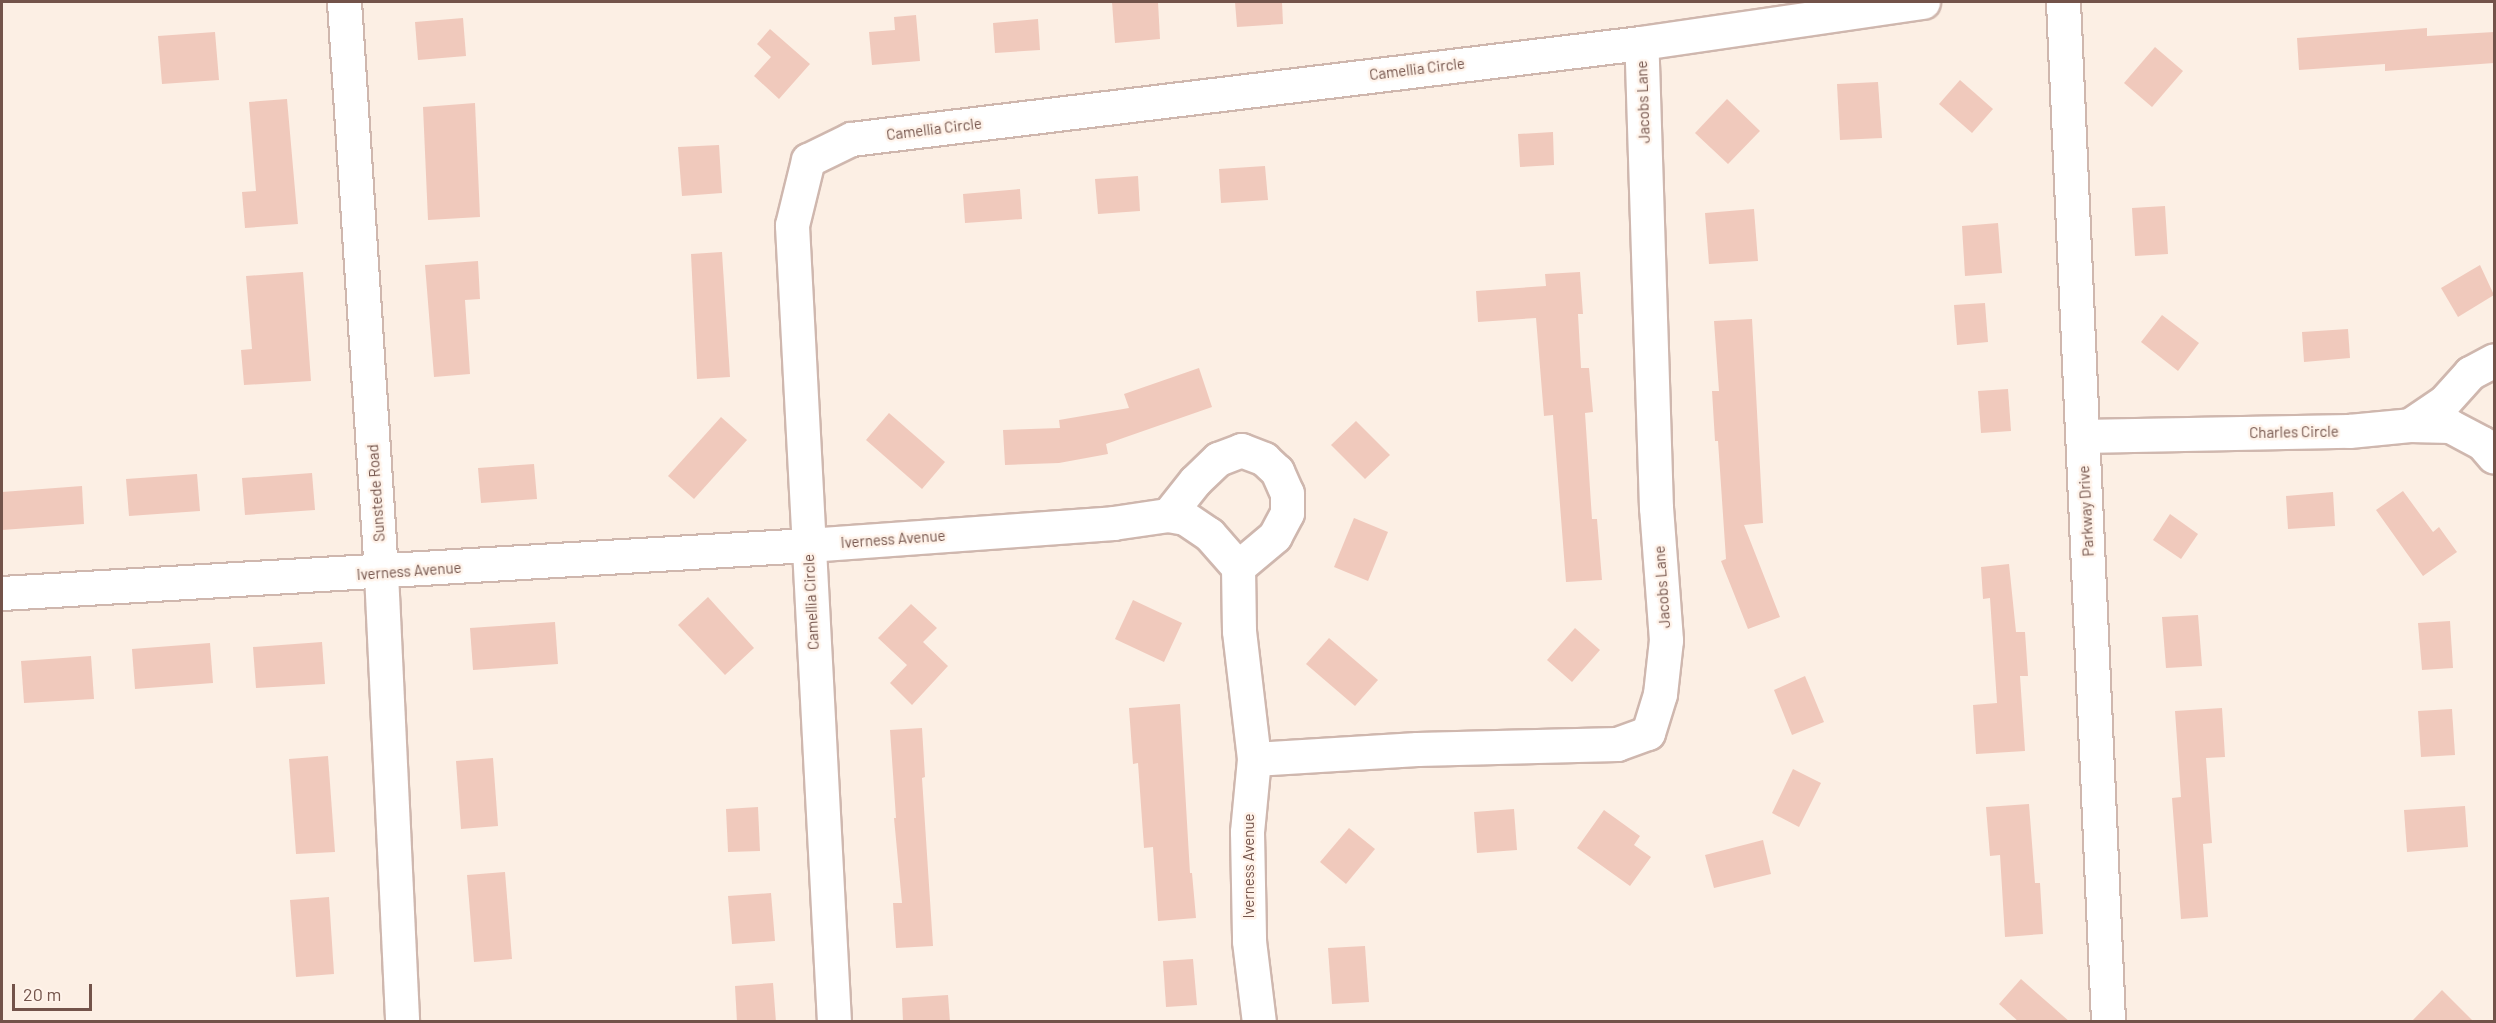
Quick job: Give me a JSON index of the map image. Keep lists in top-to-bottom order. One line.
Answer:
{"streets":{"street":["Camellia Circle","Jacobs Lane","Charles Circle","Sunstede Road","Parkway Drive","Iverness Avenue"]},"crossings":[["Camellia Circle","Jacobs Lane"],["Camellia Circle","Iverness Avenue"],["Jacobs Lane","Iverness Avenue"],["Charles Circle","Parkway Drive"],["Sunstede Road","Iverness Avenue"]],"scale_bar":"20 m"}
